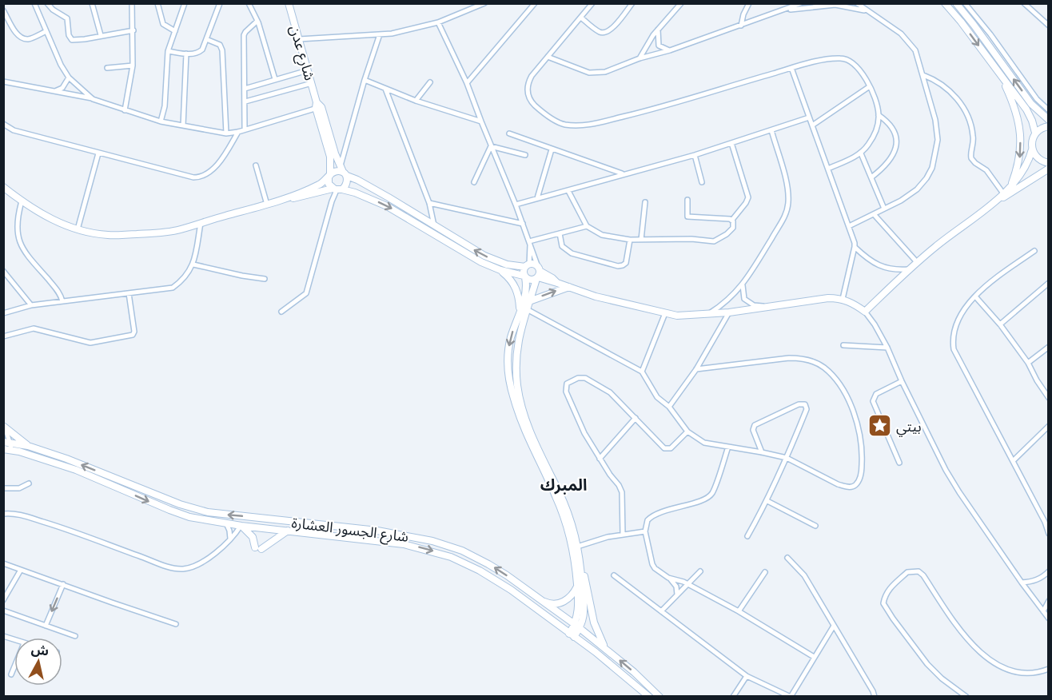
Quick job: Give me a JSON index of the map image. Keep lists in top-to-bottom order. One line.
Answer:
{"streets":{"street":["شارع عدن","شارع الجسور العشارة"]},"districts":["المبرك"],"places":{"place":["بيتي"]},"north":"top"}
